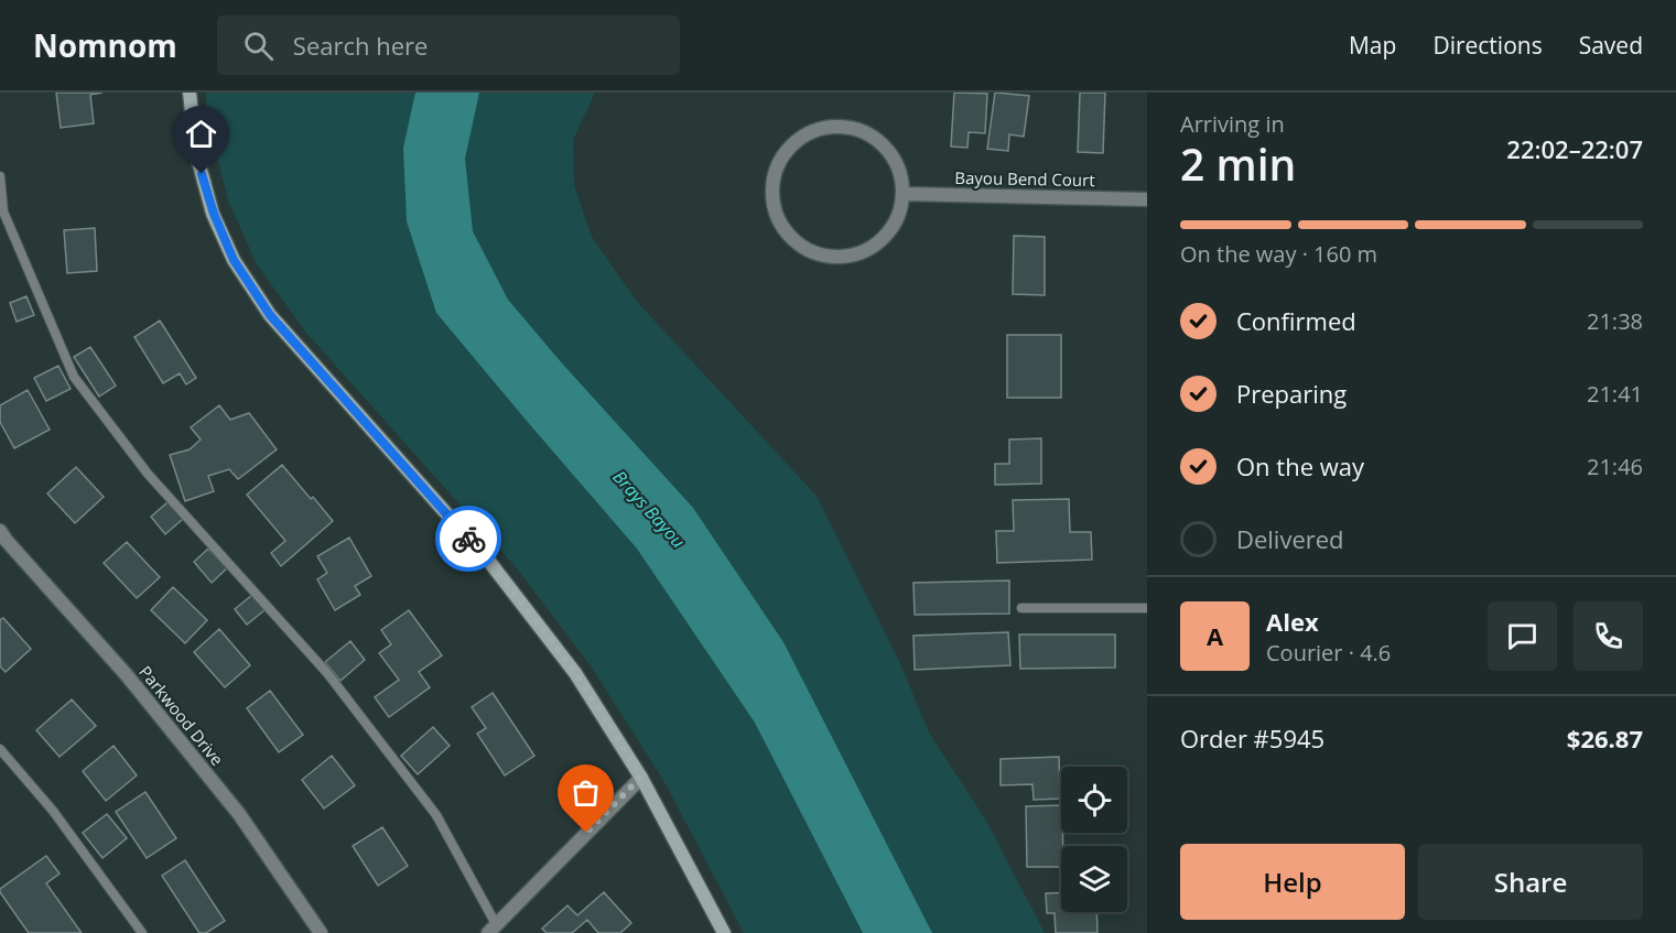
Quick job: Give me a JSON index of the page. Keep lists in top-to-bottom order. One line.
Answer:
{"streets":{"street":["Bayou Bend Court","Parkwood Drive"]},"water":["Brays Bayou"],"page":{"header":"Nomnom","search":"Search here","nav":["Map","Directions","Saved"],"heading":["2 min","Arriving in","22:02–22:07"],"panel":["Alex","Courier · 4.6","Order #5945","$26.87"],"bar":"On the way · 160 m","list":[["Confirmed","21:38"],["Preparing","21:41"],["On the way","21:46"],"Delivered"],"round":"A","buttons":["Help","Share"]}}
